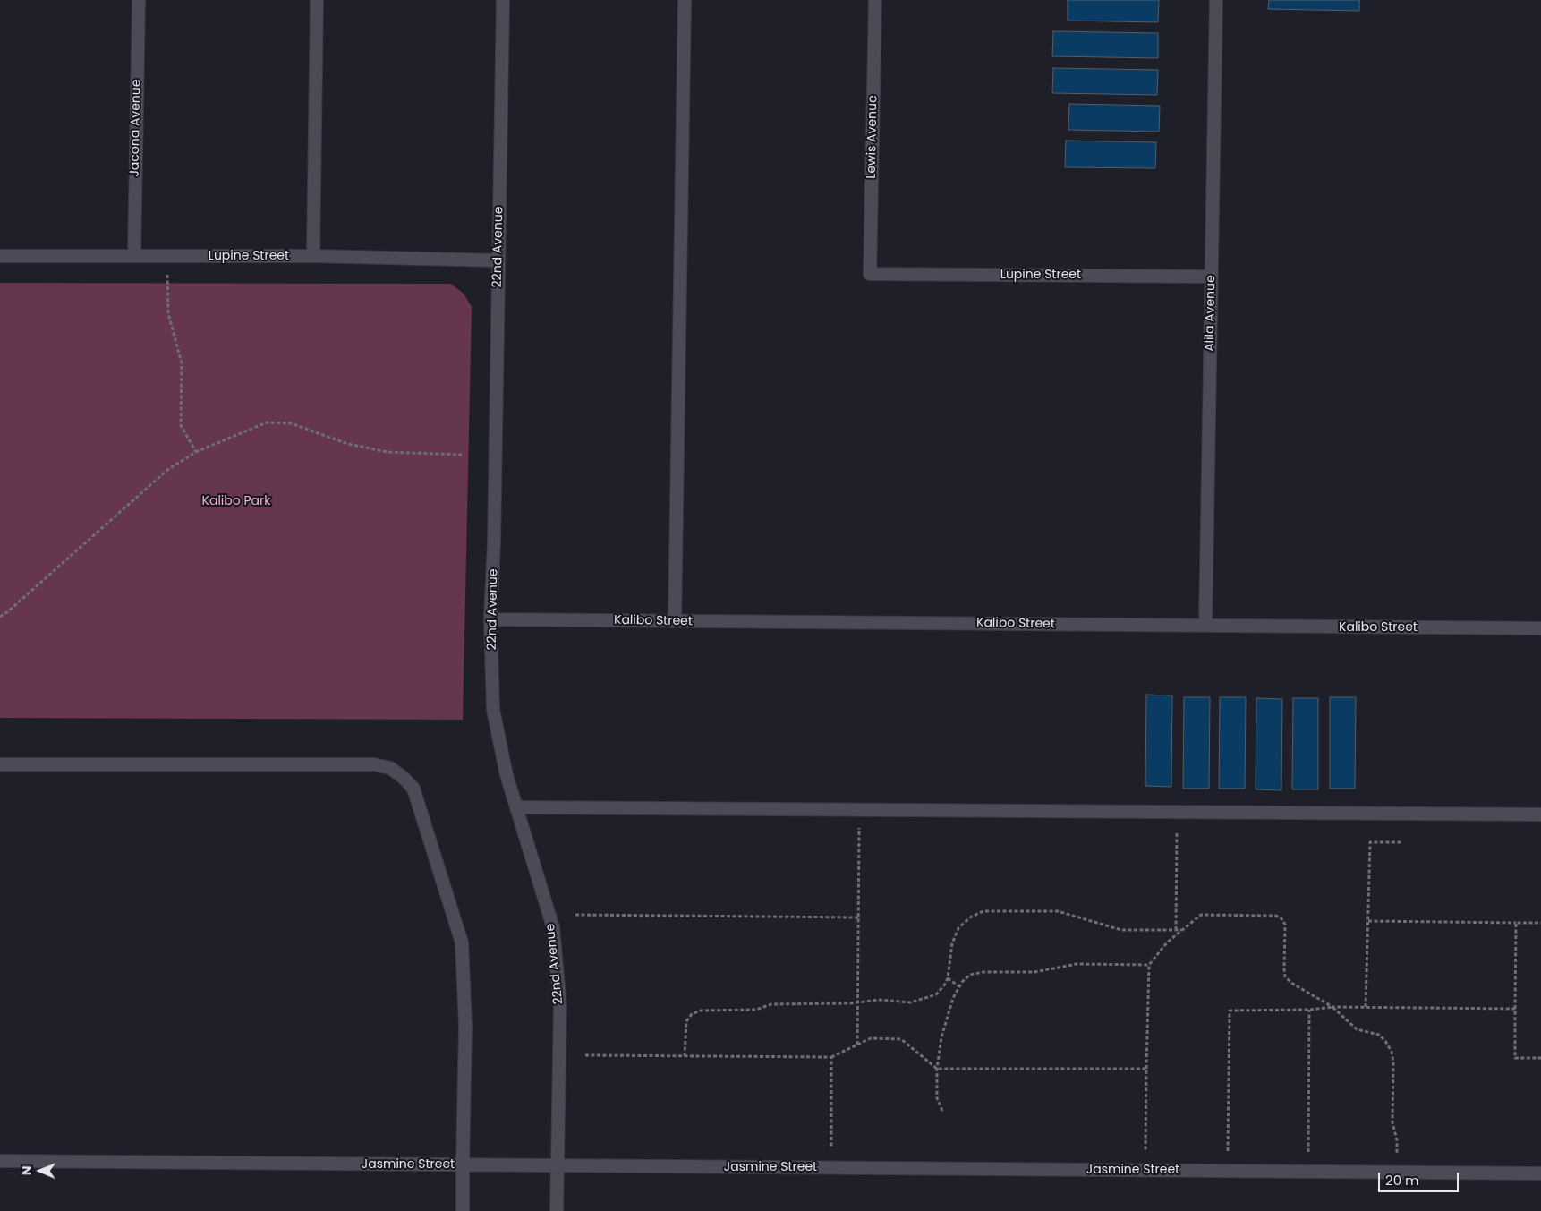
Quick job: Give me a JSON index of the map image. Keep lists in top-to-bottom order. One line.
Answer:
{"streets":{"street":["Jacona Avenue","Lewis Avenue","22nd Avenue","Lupine Street","Alila Avenue","Kalibo Street","Jasmine Street"]},"crossings":[["Jacona Avenue","Lupine Street"],["Lewis Avenue","Lupine Street"],["22nd Avenue","Lupine Street"],["22nd Avenue","Kalibo Street"],["22nd Avenue","Jasmine Street"],["Lupine Street","Alila Avenue"],["Alila Avenue","Kalibo Street"]],"parks":["Kalibo Park"],"scale_bar":"20 m","north":"left"}
